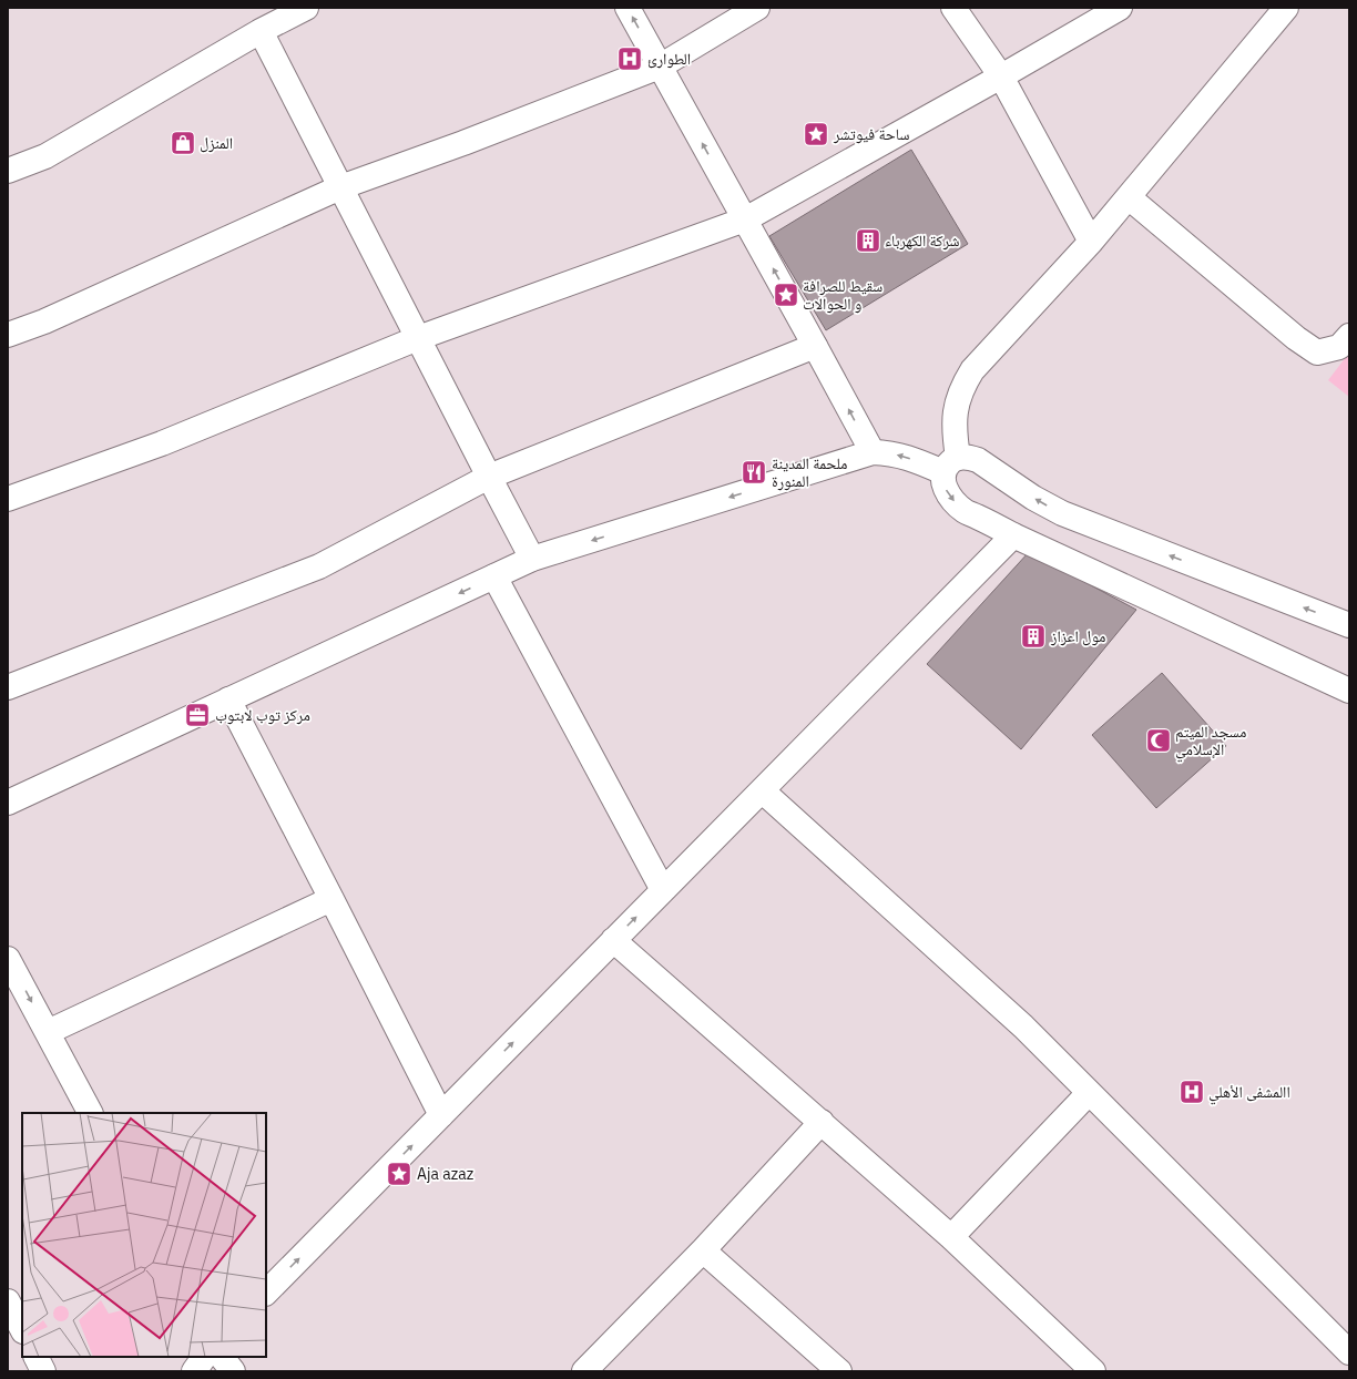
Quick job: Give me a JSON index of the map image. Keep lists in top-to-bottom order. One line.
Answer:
{"places":{"hospital":["الطوارئ","االمشفى الأهلي"],"place":["ساحة فيوتشر","سقيط للصرافة و الحوالات","Aja azaz"],"shop":["المنزل"],"building":["شركة الكهرباء","مول اعزاز"],"restaurant":["ملحمة المدينة المنورة"],"office":["مركز توب لابتوب"],"mosque":["مسجد الميتم الإسلامي"]}}
